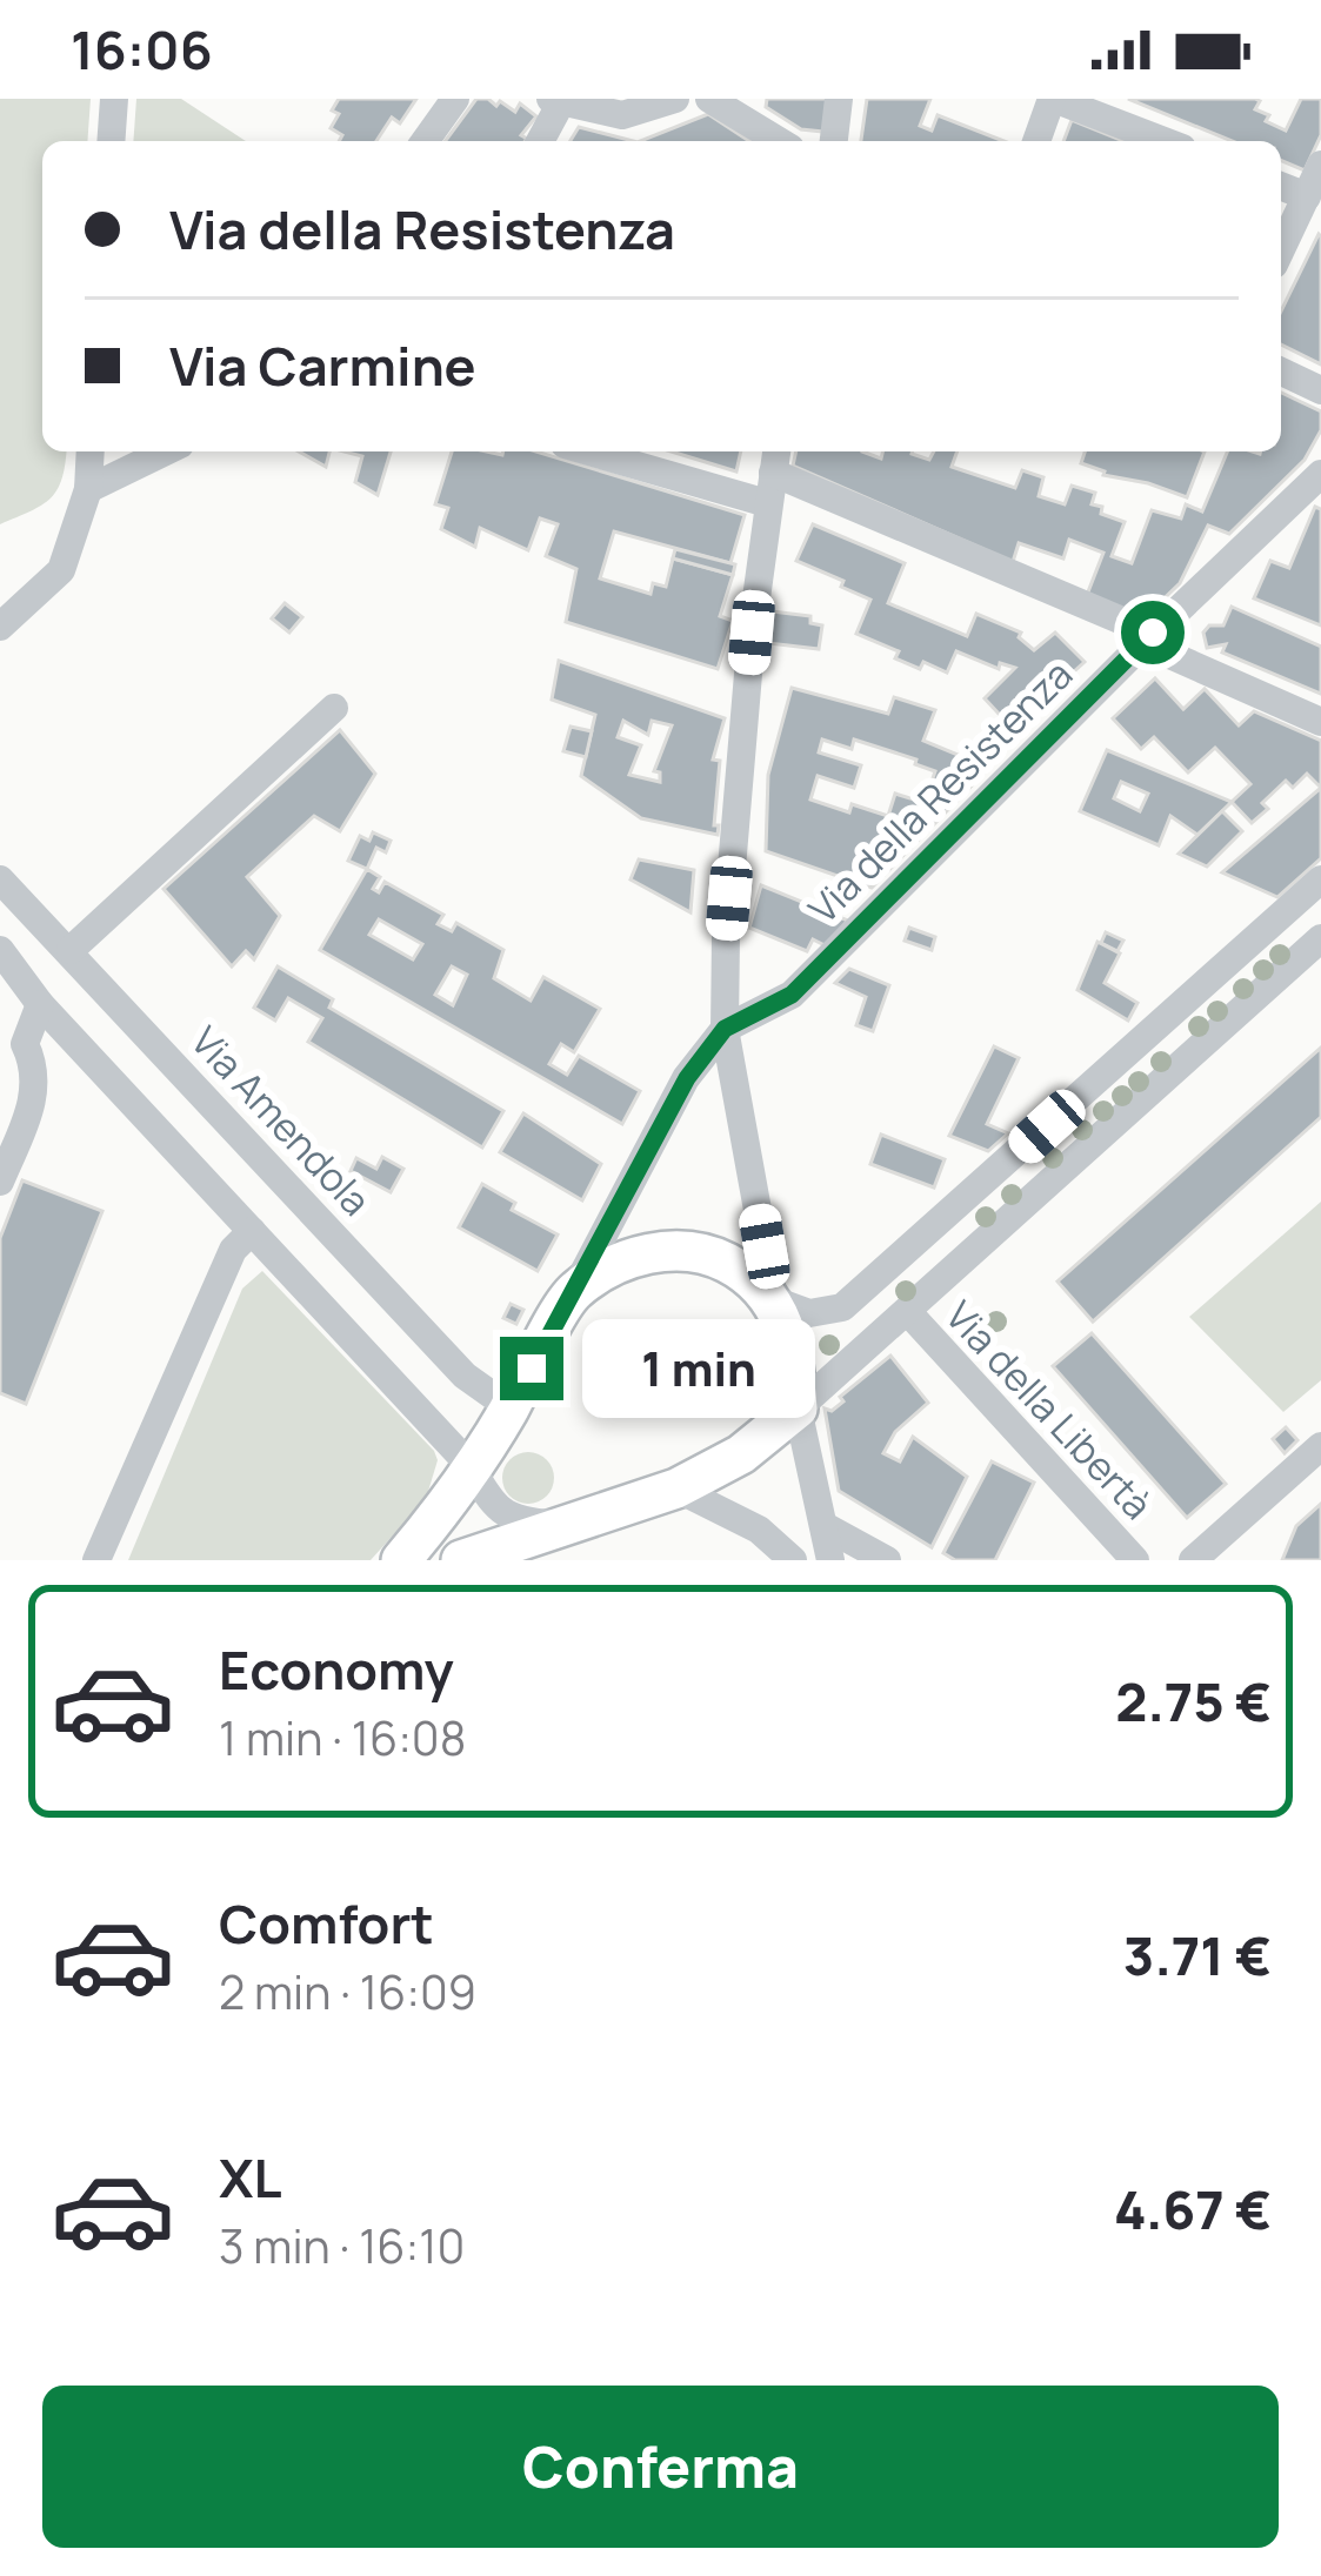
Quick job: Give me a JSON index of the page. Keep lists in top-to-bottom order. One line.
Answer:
{"streets":{"street":["Via della Resistenza","Via Amendola","Via della Libertà"]},"page":{"status":"16:06","banner":["Via della Resistenza","Via Carmine"],"bubble":"1 min","list":[{"name":"Economy","note":"1 min · 16:08","value":"2.75 €"},{"name":"Comfort","note":"2 min · 16:09","value":"3.71 €"},{"name":"XL","note":"3 min · 16:10","value":"4.67 €"}],"buttons":"Conferma"}}
